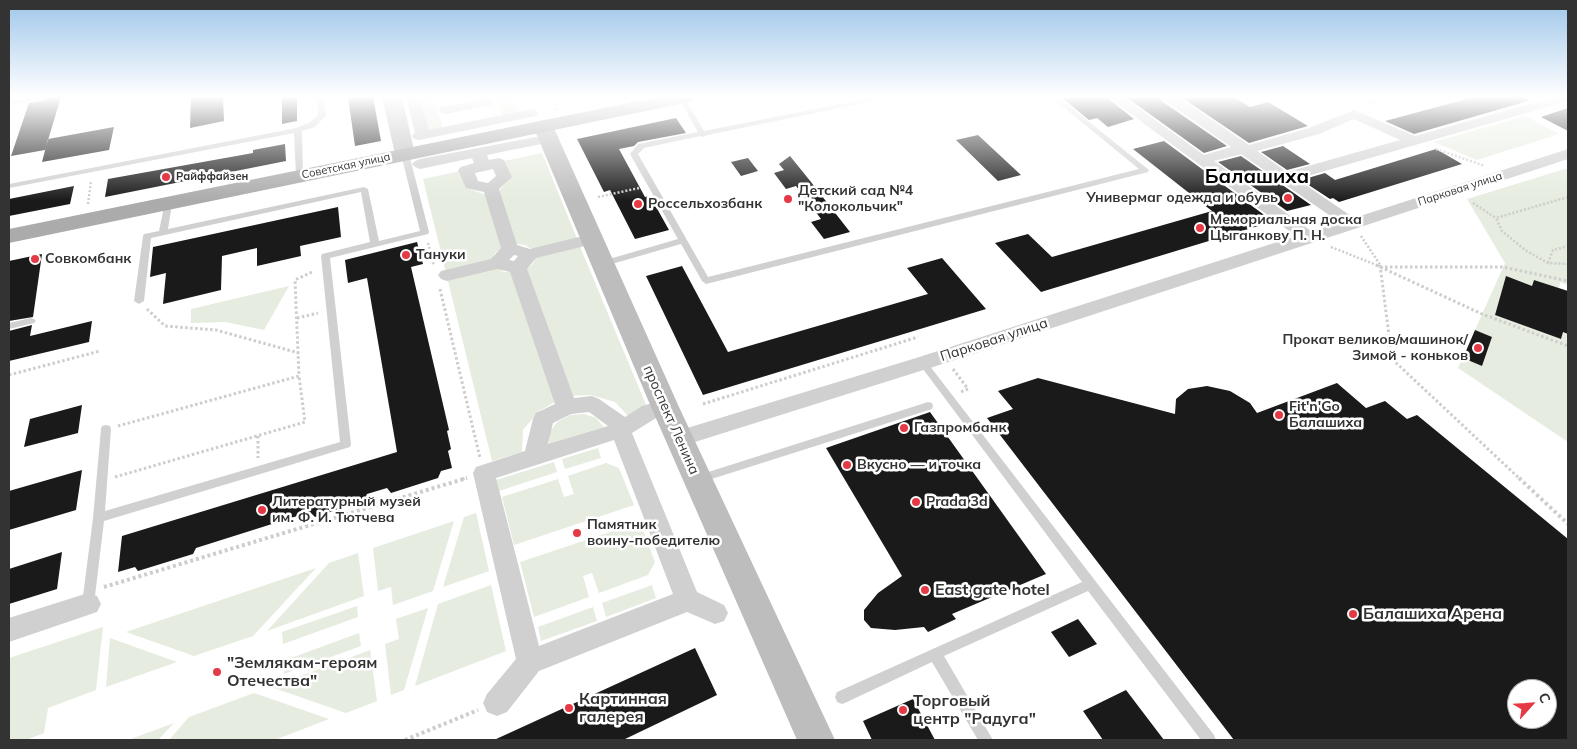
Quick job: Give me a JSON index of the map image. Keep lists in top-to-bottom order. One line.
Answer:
{"streets":{"main road":["Советская улица","проспект Ленина"],"street":["Парковая улица"]},"crossings":[["Парковая улица","проспект Ленина"]],"districts":["Балашиха"],"places":["Райффайзен","Универмаг одежда и обувь","Детский сад №4 \"Колокольчик\"","Россельхозбанк","Мемориальная доска Цыганкову П. Н.","Тануки","Совкомбанк","Прокат великов/машинок/ Зимой - коньков","Fit'n'Go Балашиха","Газпромбанк","Вкусно — и точка","Prada 3d","Литературный музей им. Ф. И. Тютчева","Памятник воину-победителю","East gate hotel","Балашиха Арена","\"Землякам-героям Отечества\"","Картинная галерея","Торговый центр \"Радуга\""],"north":"top right"}
